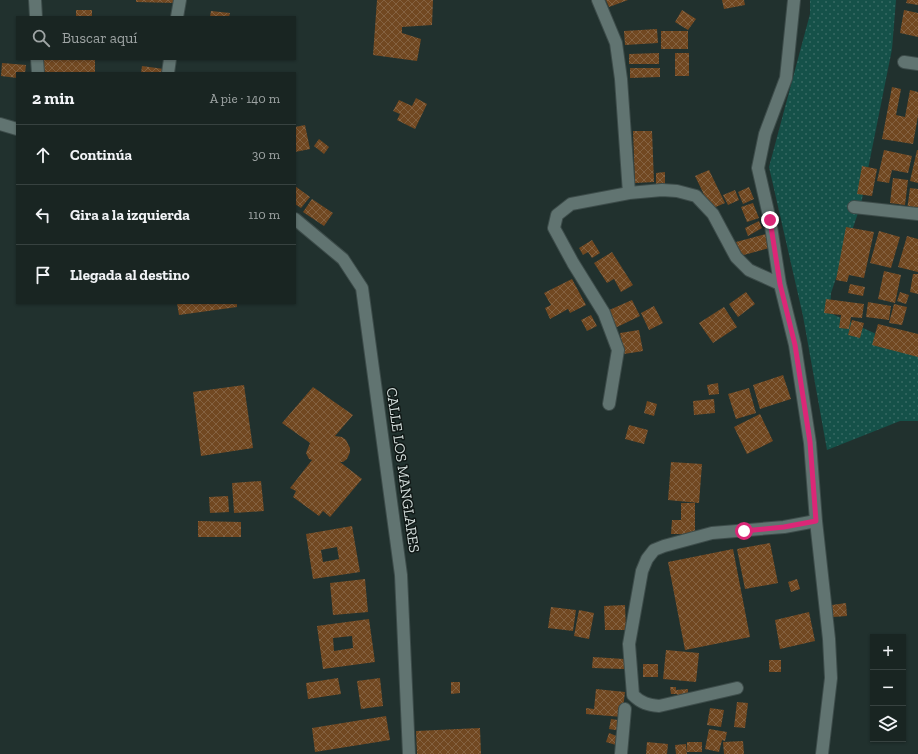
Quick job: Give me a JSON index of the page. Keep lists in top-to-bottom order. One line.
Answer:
{"streets":{"street":["CALLE LOS MANGLARES"]},"page":{"search":"Buscar aquí","heading":["2 min","A pie · 140 m"],"list":[["Continúa","30 m"],["Gira a la izquierda","110 m"],"Llegada al destino"],"map_buttons":["+","−"]}}
